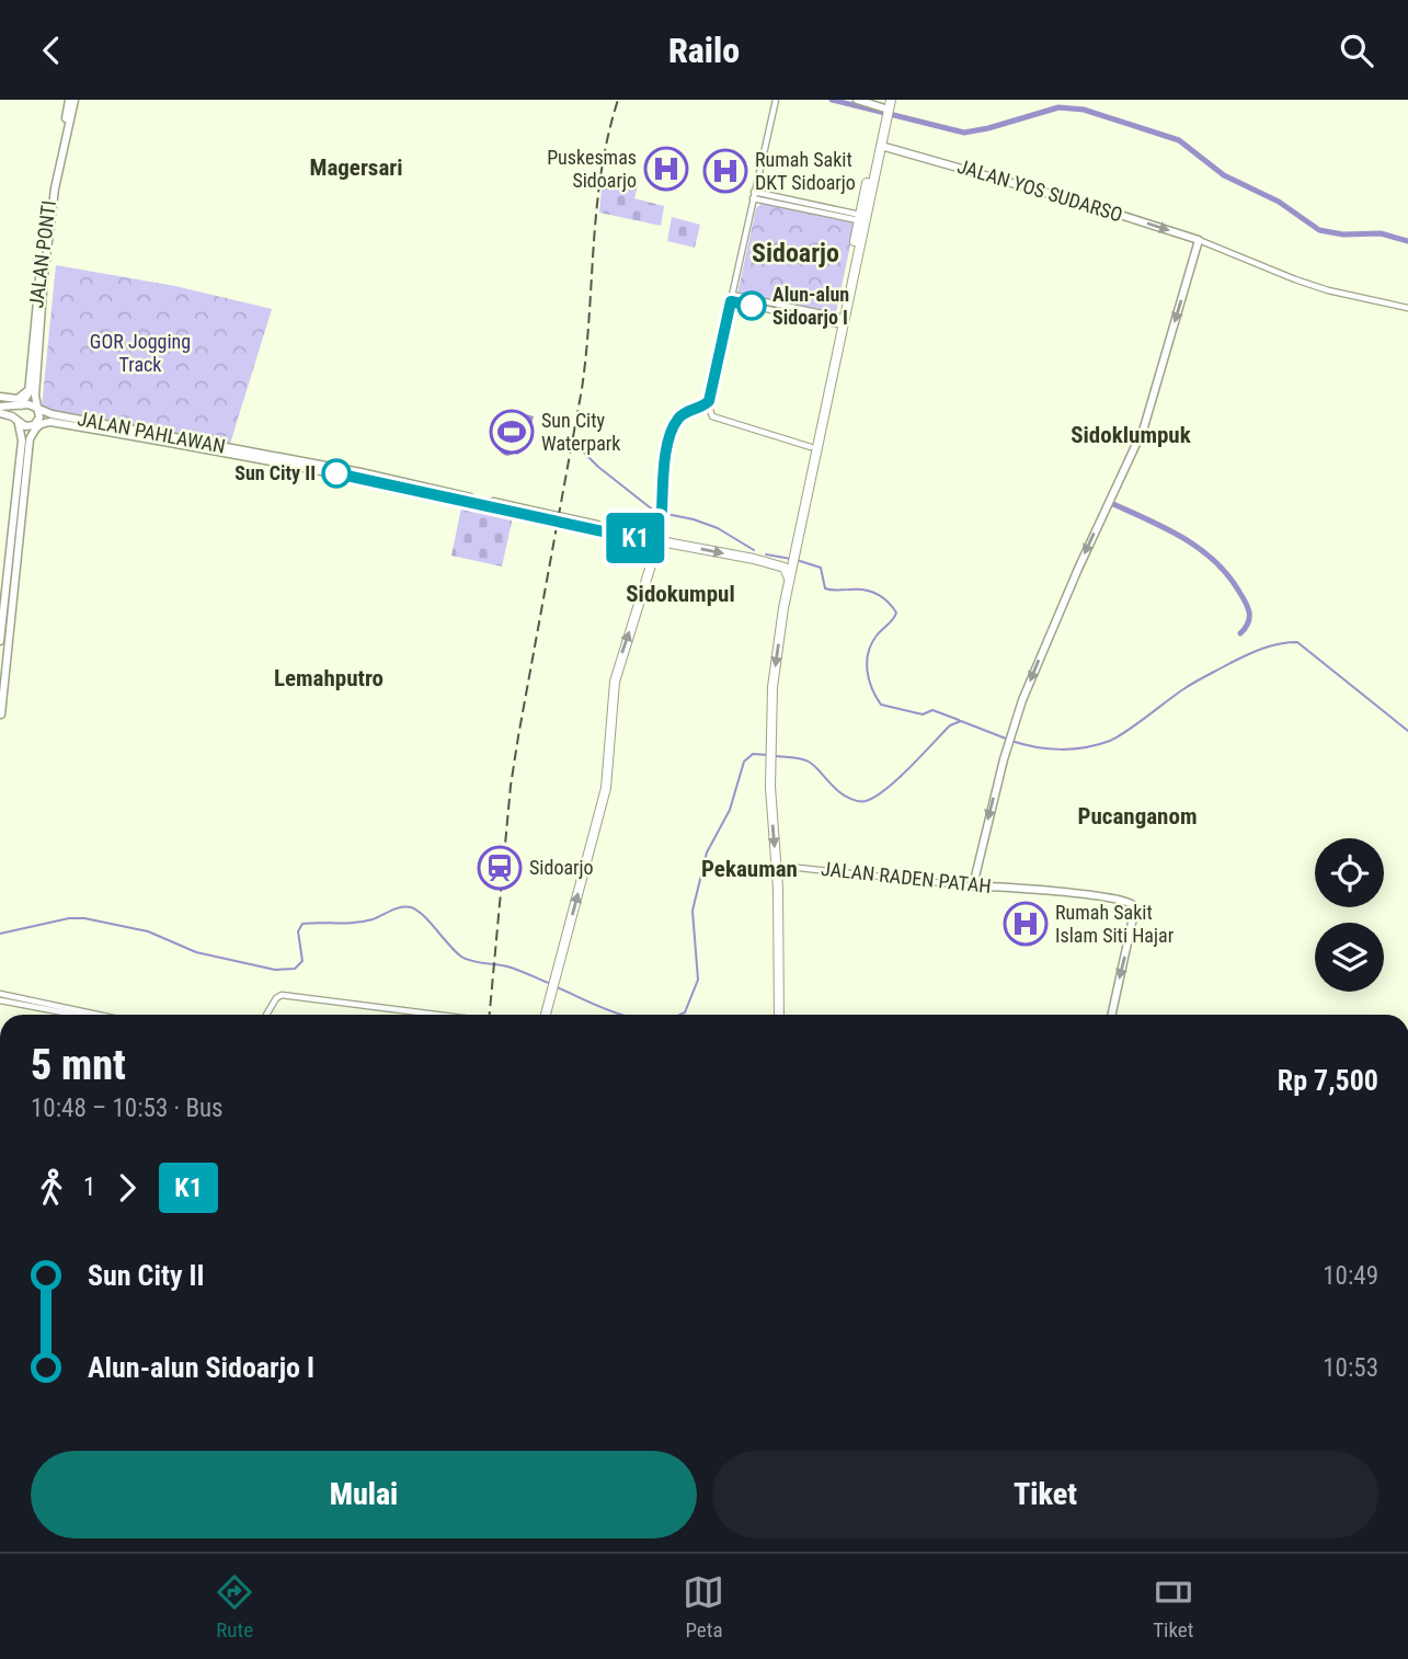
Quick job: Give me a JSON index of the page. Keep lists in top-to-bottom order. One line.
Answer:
{"streets":{"main road":["JALAN YOS SUDARSO","JALAN PONTI","JALAN PAHLAWAN","JALAN RADEN PATAH"]},"crossings":[["JALAN PONTI","JALAN PAHLAWAN"]],"one_way":["JALAN YOS SUDARSO"],"districts":["Magersari","Sidoarjo","Sidoklumpuk","Sidokumpul","Lemahputro","Pucanganom","Pekauman"],"parks":["GOR Jogging Track"],"places":{"hospital":["Puskesmas Sidoarjo","Rumah Sakit DKT Sidoarjo","Rumah Sakit Islam Siti Hajar"],"other":["Alun-alun Sidoarjo I","Sun City II"],"sports":["Sun City Waterpark"],"station":["Sidoarjo"]},"lines":["bus line K1"],"page":{"header":"Railo","on_map":"K1","heading":["5 mnt","10:48 – 10:53 · Bus","Rp 7,500"],"legs":["1","K1"],"list":[{"name":"Sun City II","value":"10:49"},{"name":"Alun-alun Sidoarjo I","value":"10:53"}],"buttons":["Mulai","Tiket"],"tabs":["Rute","Peta","Tiket"]}}
